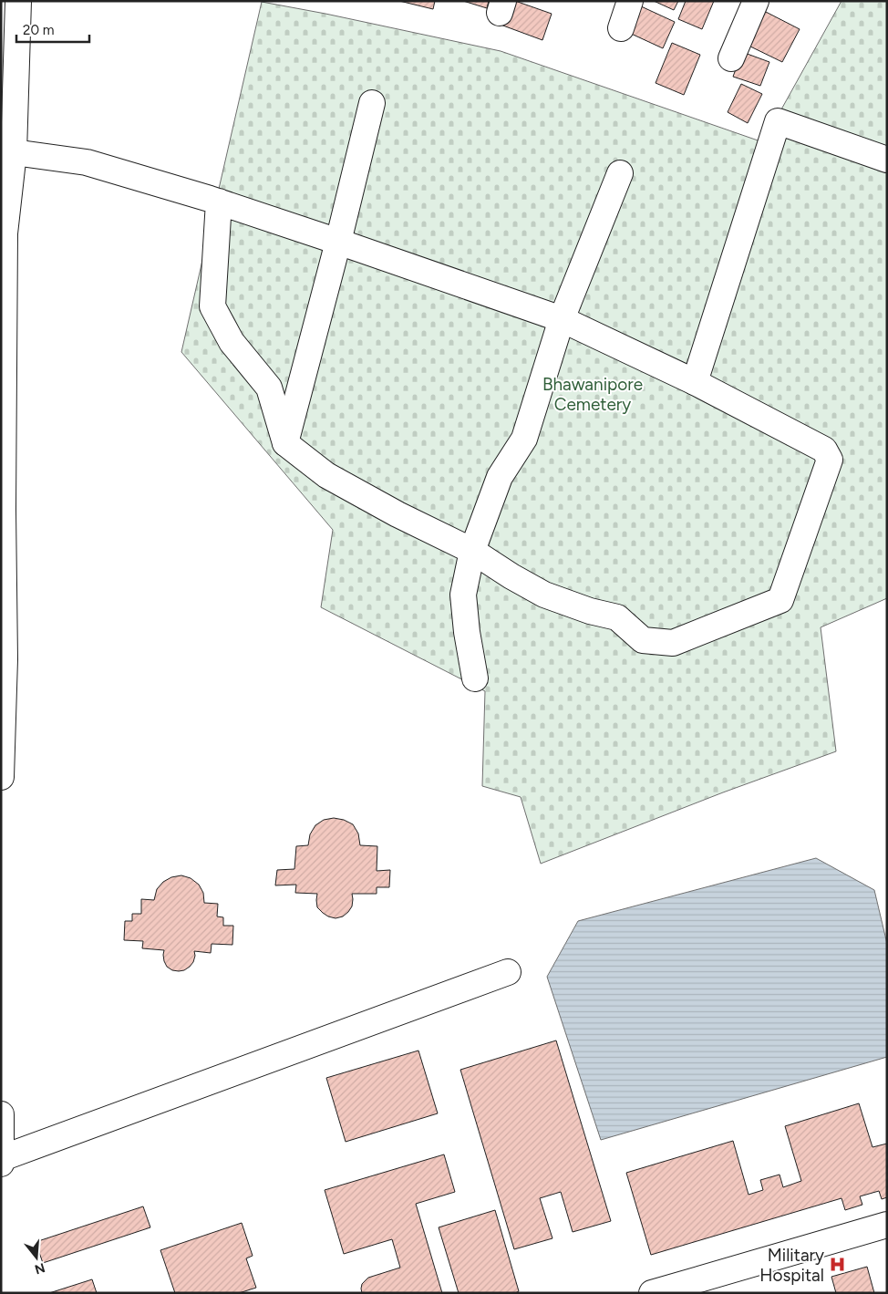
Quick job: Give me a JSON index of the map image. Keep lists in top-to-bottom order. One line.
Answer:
{"parks":["Bhawanipore Cemetery"],"places":{"hospital":["Military Hospital"]},"scale_bar":"20 m","north":"bottom"}
